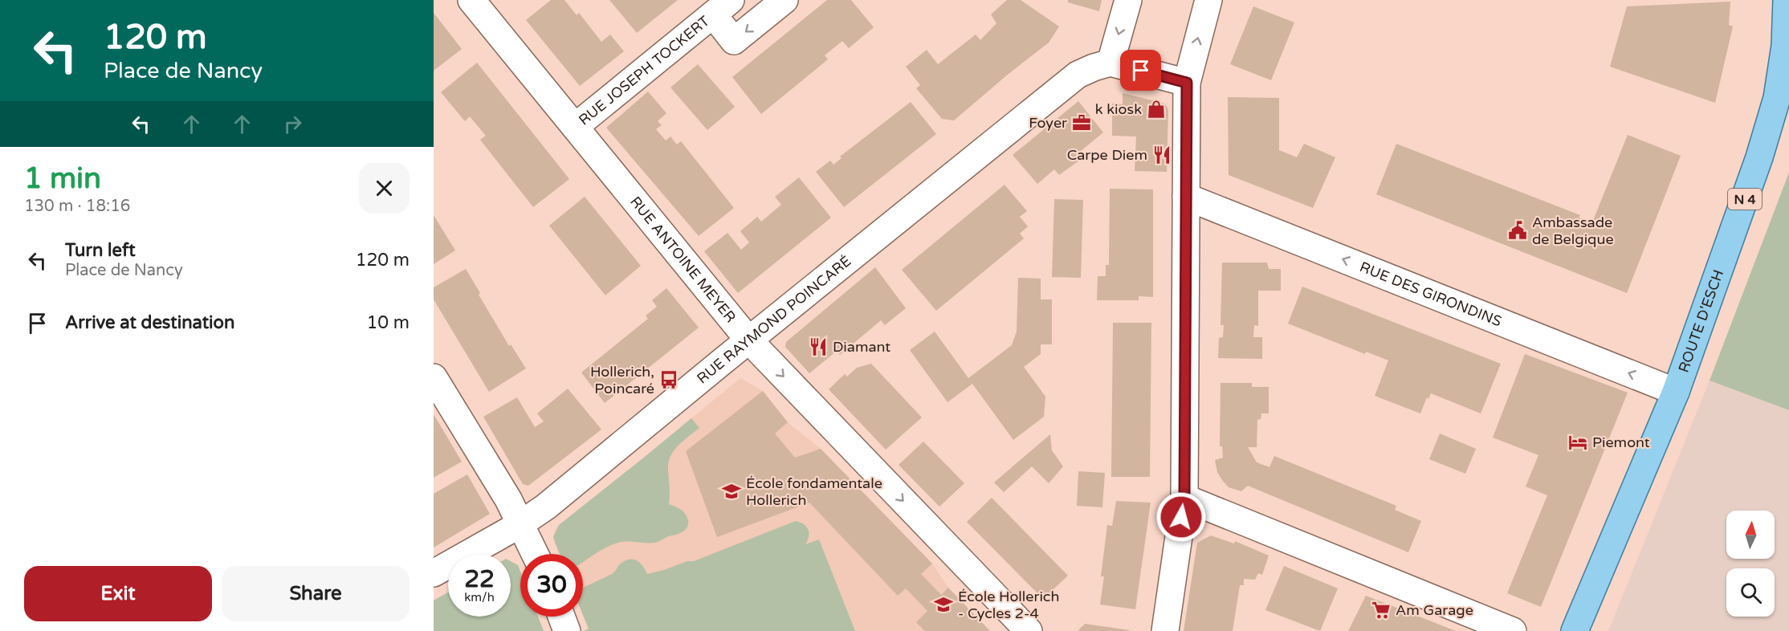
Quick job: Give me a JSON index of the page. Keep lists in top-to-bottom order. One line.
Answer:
{"streets":{"main road":["N 4","ROUTE D'ESCH"],"street":["RUE JOSEPH TOCKERT","RUE ANTOINE MEYER","RUE DES GIRONDINS","RUE RAYMOND POINCARÉ"]},"crossings":[["RUE JOSEPH TOCKERT","RUE ANTOINE MEYER"],["RUE ANTOINE MEYER","RUE RAYMOND POINCARÉ"],["RUE DES GIRONDINS","ROUTE D'ESCH"]],"one_way":["RUE ANTOINE MEYER","RUE DES GIRONDINS"],"places":{"shop":["k kiosk"],"office":["Foyer"],"restaurant":["Carpe Diem","Diamant"],"public building":["Ambassade de Belgique"],"bus stop":["Hollerich, Poincaré"],"hotel":["Piemont"],"school or university":["École fondamentale Hollerich","École Hollerich - Cycles 2-4"],"supermarket":["Am Garage"]},"north":"top","page":{"turn":["120 m","Place de Nancy"],"heading":["1 min","130 m · 18:16"],"list":[{"name":"Turn left","note":"Place de Nancy","value":"120 m"},{"name":"Arrive at destination","value":"10 m"}],"speed":"22 km/h","limit":"30","buttons":["Exit","Share"]}}
